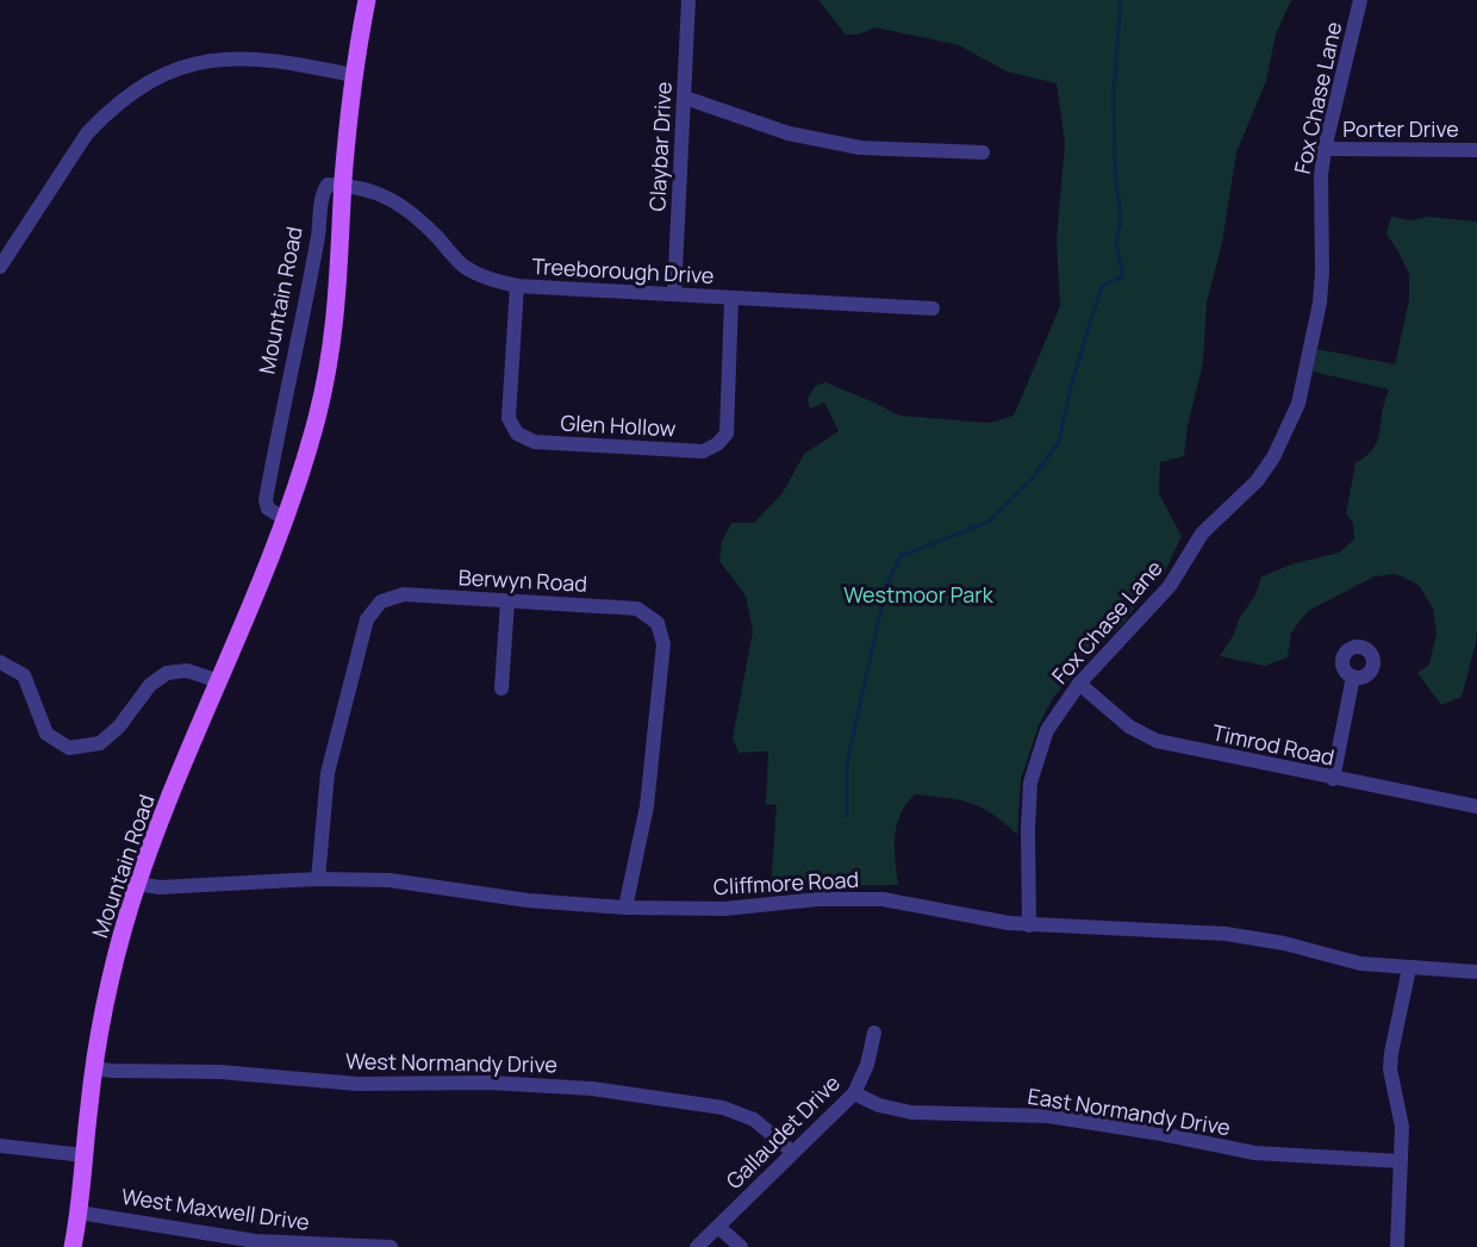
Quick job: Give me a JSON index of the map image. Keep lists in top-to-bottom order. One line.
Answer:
{"streets":{"main road":["Mountain Road"],"street":["Fox Chase Lane","Porter Drive","Claybar Drive","Treeborough Drive","Glen Hollow","Berwyn Road","Timrod Road","Cliffmore Road","West Normandy Drive","East Normandy Drive","Gallaudet Drive","West Maxwell Drive"]},"crossings":[["Fox Chase Lane","Porter Drive"],["Fox Chase Lane","Timrod Road"],["Fox Chase Lane","Cliffmore Road"],["Claybar Drive","Treeborough Drive"],["Treeborough Drive","Mountain Road"],["Treeborough Drive","Glen Hollow"],["Mountain Road","Cliffmore Road"],["Mountain Road","West Normandy Drive"],["Mountain Road","West Maxwell Drive"],["Berwyn Road","Cliffmore Road"],["West Normandy Drive","Gallaudet Drive"],["East Normandy Drive","Gallaudet Drive"]],"parks":["Westmoor Park"]}
